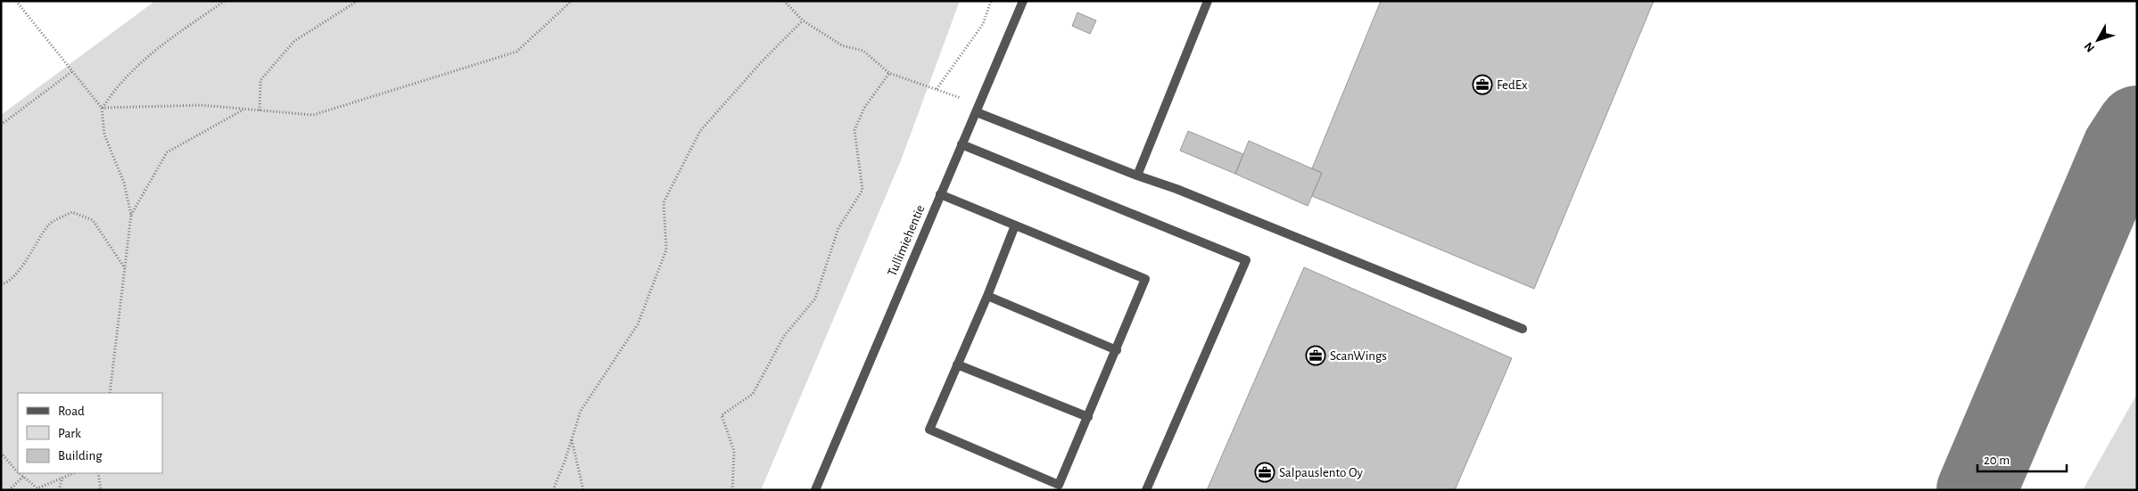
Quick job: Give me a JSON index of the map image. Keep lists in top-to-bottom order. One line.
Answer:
{"streets":{"street":["Tullimiehentie"]},"places":{"office":["FedEx","ScanWings","Salpauslento Oy"]},"legend":["Road","Park","Building"],"scale_bar":"20 m","north":"bottom left"}
